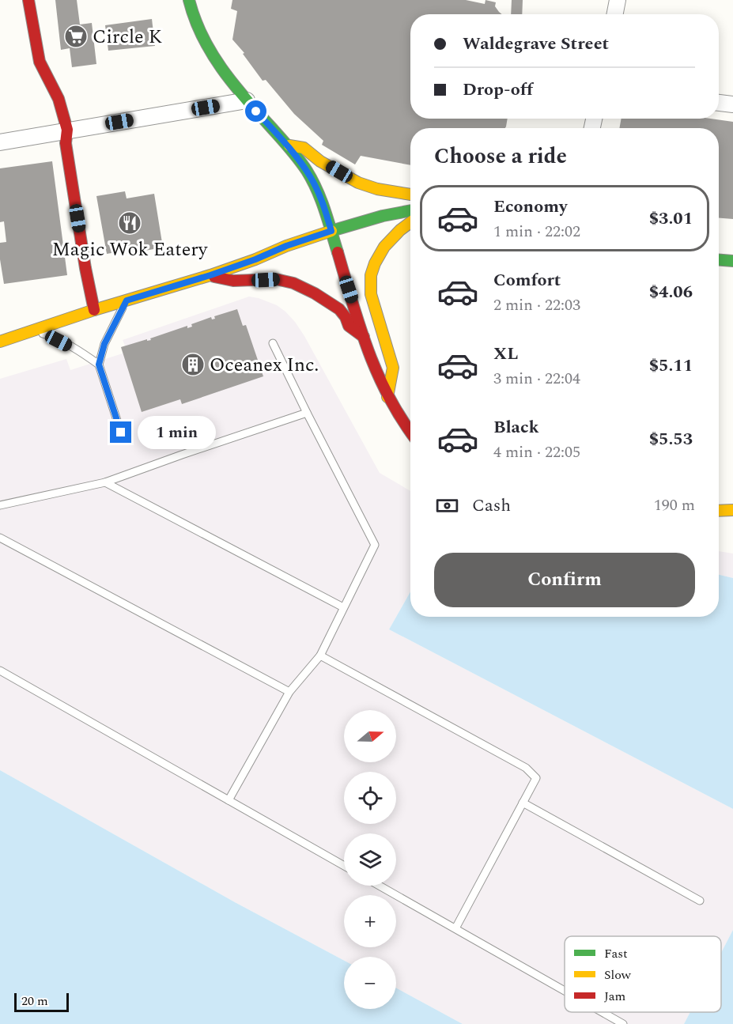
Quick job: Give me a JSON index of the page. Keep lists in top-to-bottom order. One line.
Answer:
{"places":{"supermarket":["Circle K"],"restaurant":["Magic Wok Eatery"],"building":["Oceanex Inc."]},"legend":["Fast","Slow","Jam"],"scale_bar":"20 m","north":"right","page":{"banner":["Waldegrave Street","Drop-off"],"heading":"Choose a ride","list":[{"name":"Economy","note":"1 min · 22:02","value":"$3.01"},{"name":"Comfort","note":"2 min · 22:03","value":"$4.06"},{"name":"XL","note":"3 min · 22:04","value":"$5.11"},{"name":"Black","note":"4 min · 22:05","value":"$5.53"}],"bubble":"1 min","pay":["Cash","190 m"],"buttons":"Confirm","map_buttons":["+","−"],"scale":"20 m"}}
